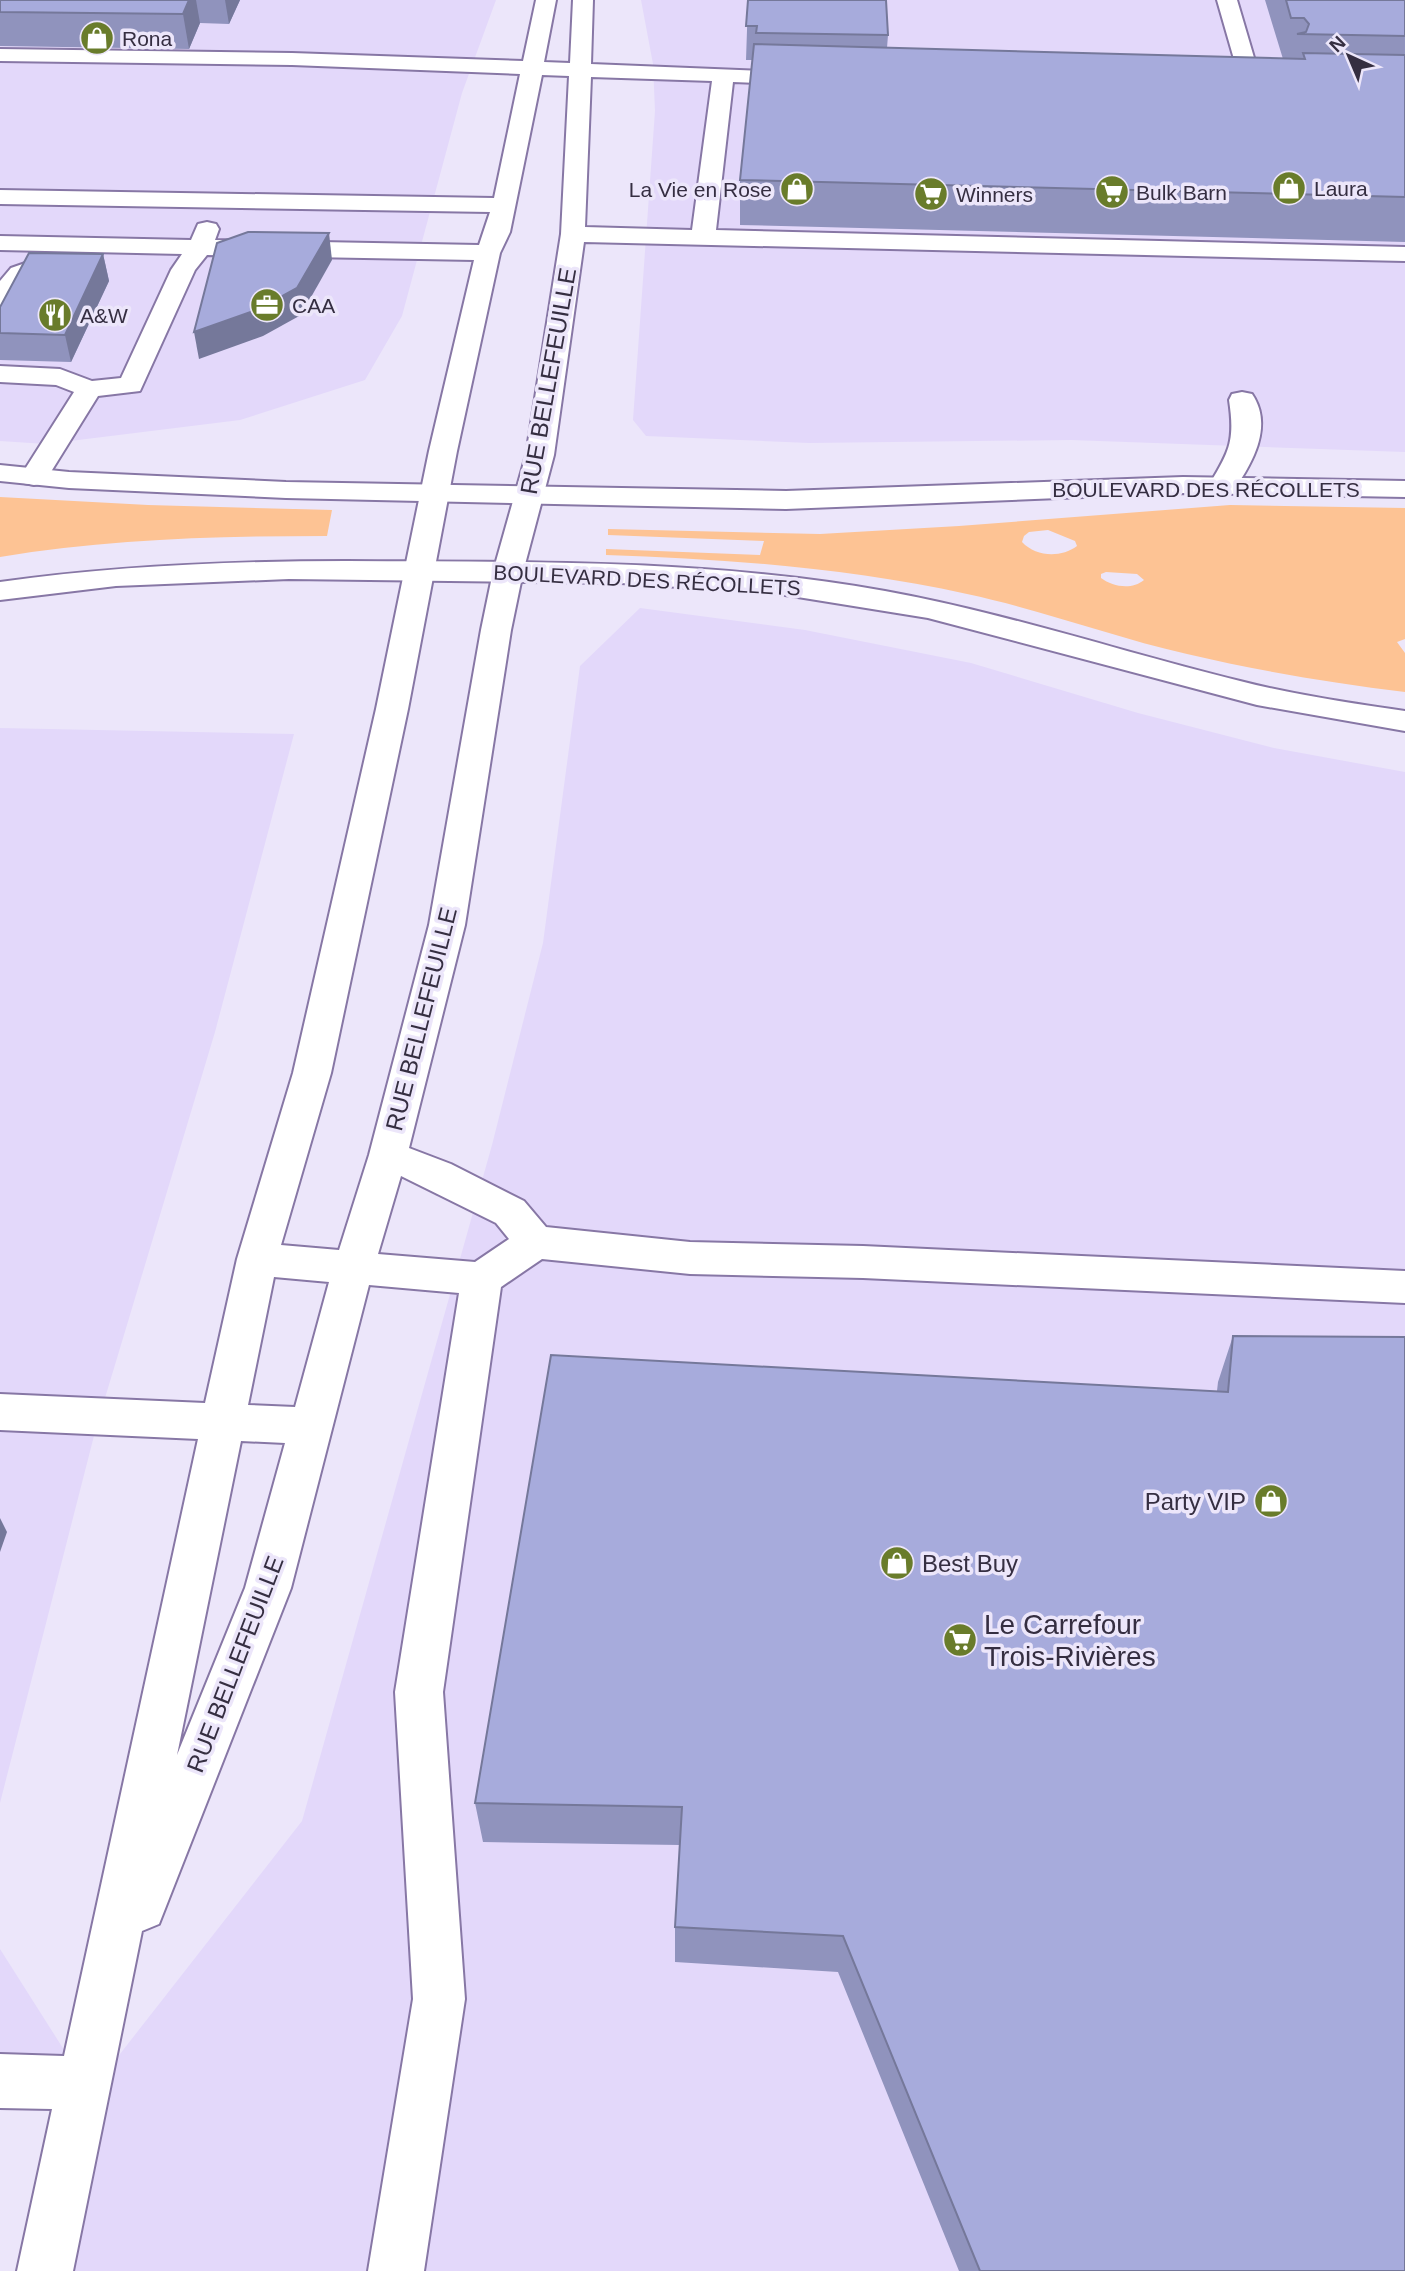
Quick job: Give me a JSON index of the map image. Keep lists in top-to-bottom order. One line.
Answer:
{"streets":{"street":["RUE BELLEFEUILLE","BOULEVARD DES RÉCOLLETS"]},"crossings":[["RUE BELLEFEUILLE","BOULEVARD DES RÉCOLLETS"]],"places":{"shop":["Rona","Laura","La Vie en Rose","Party VIP","Best Buy"],"supermarket":["Bulk Barn","Winners","Le Carrefour Trois-Rivières"],"office":["CAA"],"restaurant":["A&W"]},"north":"top left"}
